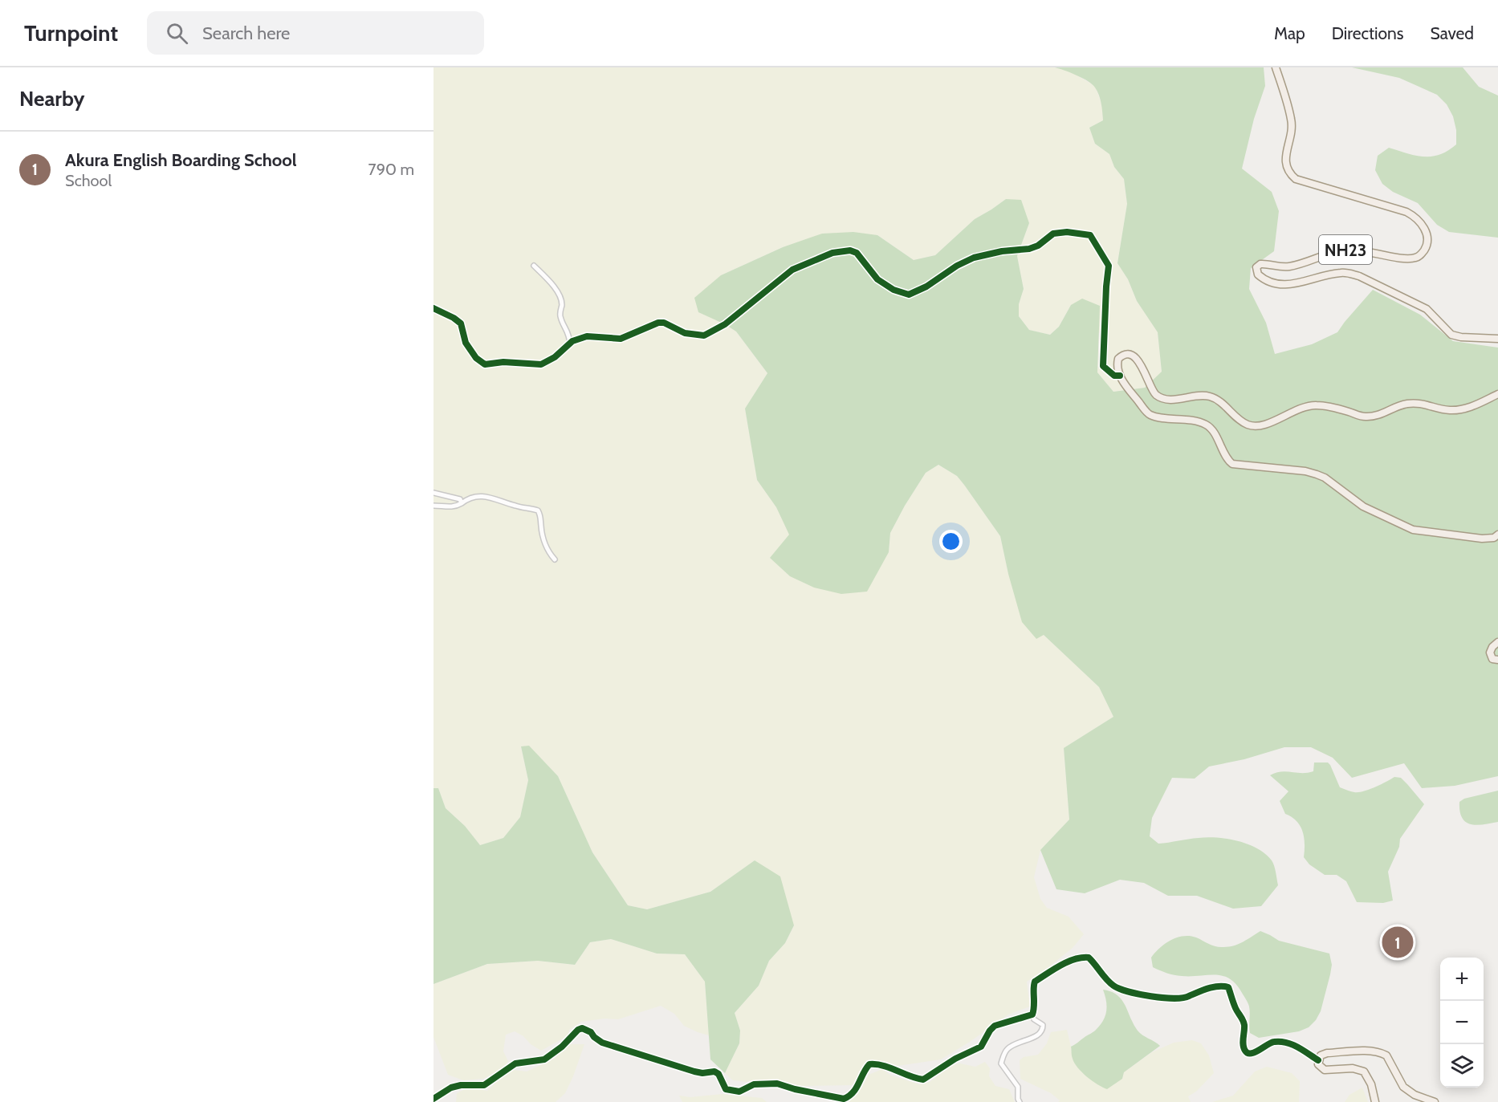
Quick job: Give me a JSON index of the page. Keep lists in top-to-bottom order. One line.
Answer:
{"streets":{"main road":["NH23"]},"page":{"header":"Turnpoint","search":"Search here","nav":["Map","Directions","Saved"],"heading":"Nearby","list":[{"mark":"1","name":"Akura English Boarding School","note":"School","value":"790 m"}],"pins":"1","map_buttons":["+","−"]}}
